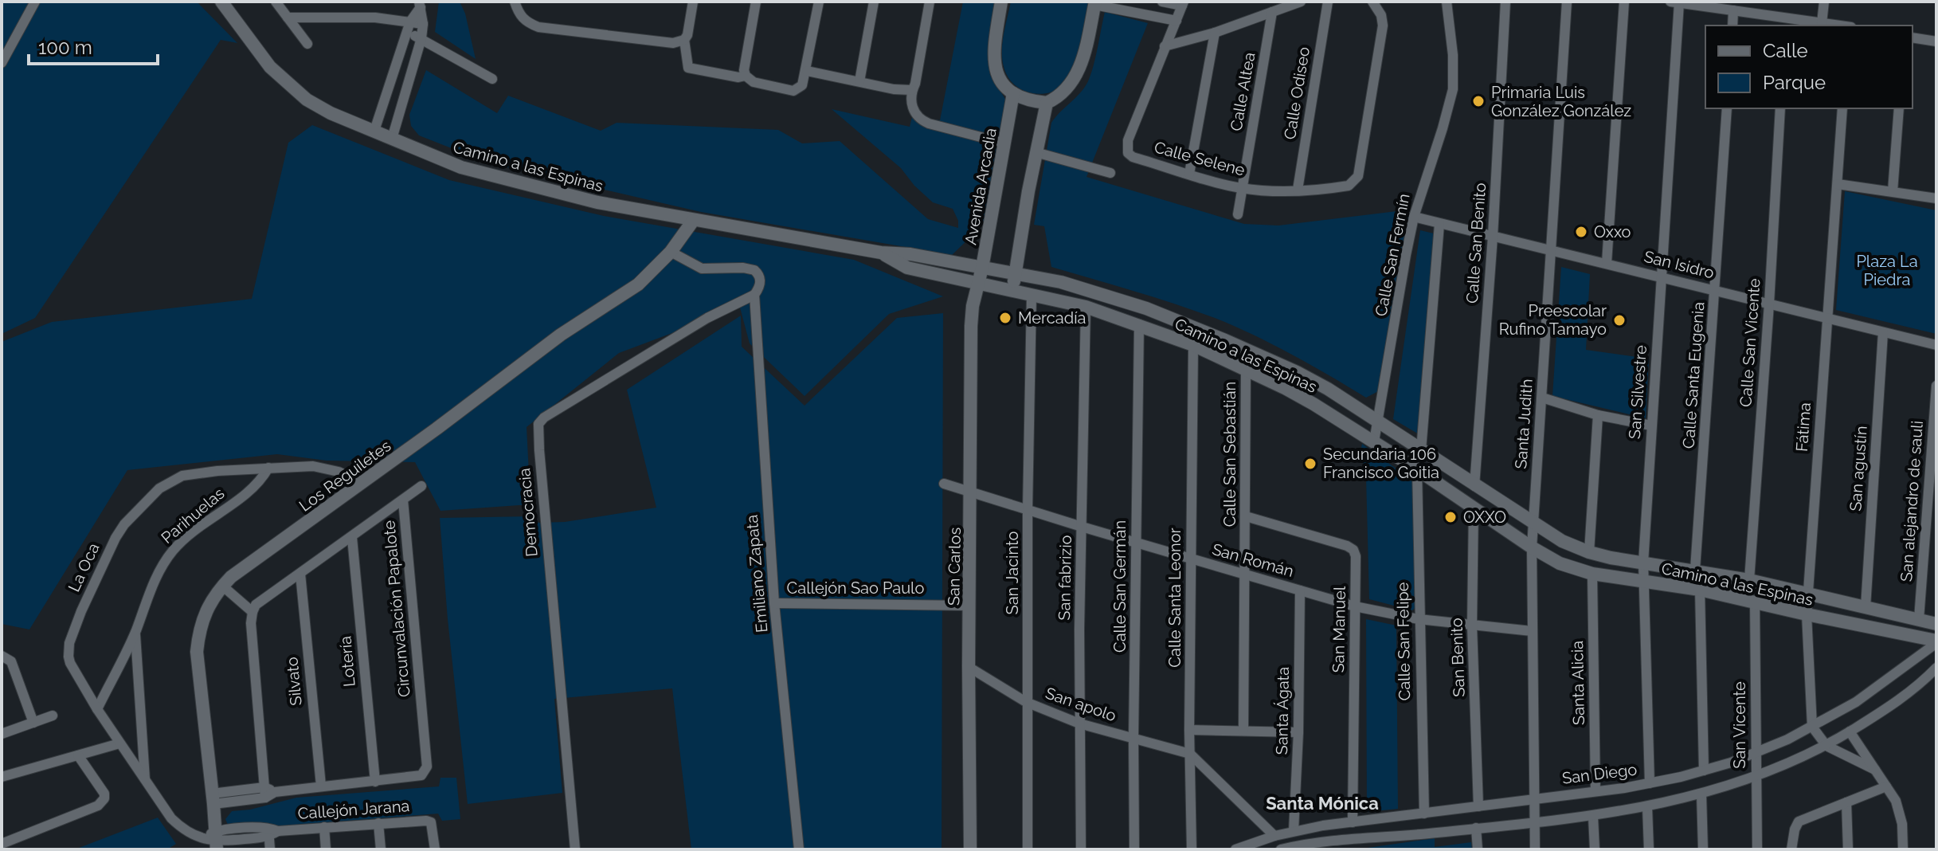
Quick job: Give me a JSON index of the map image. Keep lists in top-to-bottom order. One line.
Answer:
{"streets":{"street":["Calle Altea","Calle Odiseo","Calle Selene","Camino a las Espinas","Avenida Arcadia","Calle San Benito","Calle San Fermín","San Isidro","Calle San Vicente","Calle Santa Eugenia","San Silvestre","Santa Judith","Fátima","Calle San Sebastián","San agustín","Los Reguiletes","San alejandro de sauli","Democracia","Parihuelas","San Román","San Carlos","La Oca","San Jacinto","Emiliano Zapata","San fabrizio","Calle San Germán","Callejón Sao Paulo","Calle Santa Leonor","Circunvalación Papalote","San Manuel","Calle San Felipe","San Benito","Lotería","Silvato","Santa Alicia","San apolo","Santa Ágata","San Vicente","San Diego","Callejón Jarana"]},"crossings":[["Calle Altea","Calle Selene"],["Calle Odiseo","Calle Selene"],["Camino a las Espinas","Avenida Arcadia"],["Camino a las Espinas","Calle San Benito"],["Camino a las Espinas","Calle San Fermín"],["Camino a las Espinas","Calle San Vicente"],["Camino a las Espinas","Calle Santa Eugenia"],["Camino a las Espinas","San Silvestre"],["Camino a las Espinas","Santa Judith"],["Camino a las Espinas","Fátima"],["Camino a las Espinas","Calle San Sebastián"],["Camino a las Espinas","San agustín"],["Camino a las Espinas","Los Reguiletes"],["Camino a las Espinas","San alejandro de sauli"],["Camino a las Espinas","San Carlos"],["Camino a las Espinas","San Jacinto"],["Camino a las Espinas","San fabrizio"],["Camino a las Espinas","Calle San Germán"],["Camino a las Espinas","Calle Santa Leonor"],["Camino a las Espinas","Calle San Felipe"],["Camino a las Espinas","San Benito"],["Camino a las Espinas","Santa Alicia"],["Camino a las Espinas","San Vicente"],["Camino a las Espinas","San Diego"],["Avenida Arcadia","San Carlos"],["Calle San Benito","San Isidro"],["Calle San Fermín","San Isidro"],["San Isidro","Calle San Vicente"],["San Isidro","Calle Santa Eugenia"],["San Isidro","San Silvestre"],["San Isidro","Santa Judith"],["San Isidro","Fátima"],["San Isidro","San agustín"],["San Silvestre","San Diego"],["Santa Judith","San Román"],["Santa Judith","San Diego"],["Fátima","San Diego"],["Calle San Sebastián","San Román"],["Calle San Sebastián","San Manuel"],["Los Reguiletes","La Oca"],["Los Reguiletes","Emiliano Zapata"],["Los Reguiletes","Callejón Jarana"],["Democracia","Emiliano Zapata"],["Parihuelas","La Oca"],["San Román","San Carlos"],["San Román","San Jacinto"],["San Román","San fabrizio"],["San Román","Calle San Germán"],["San Román","Calle Santa Leonor"],["San Román","San Manuel"],["San Román","Calle San Felipe"],["San Román","San Benito"],["San Román","Santa Ágata"],["San Carlos","Callejón Sao Paulo"],["San Carlos","San apolo"],["La Oca","Callejón Jarana"],["San Jacinto","San apolo"],["Emiliano Zapata","Callejón Sao Paulo"],["San fabrizio","San apolo"],["Calle San Germán","San apolo"],["Calle Santa Leonor","San apolo"],["Circunvalación Papalote","Lotería"],["Circunvalación Papalote","Silvato"],["San Manuel","San Diego"],["Calle San Felipe","San Diego"],["San Benito","San Diego"],["Santa Alicia","San Diego"],["Santa Ágata","San Diego"],["San Vicente","San Diego"]],"districts":["Santa Mónica"],"parks":["Plaza La Piedra"],"places":["Primaria Luis González González","Oxxo","Mercadía","Preescolar Rufino Tamayo","Secundaria 106 Francisco Goitia","OXXO"],"legend":["Calle","Parque"],"scale_bar":"100 m"}
